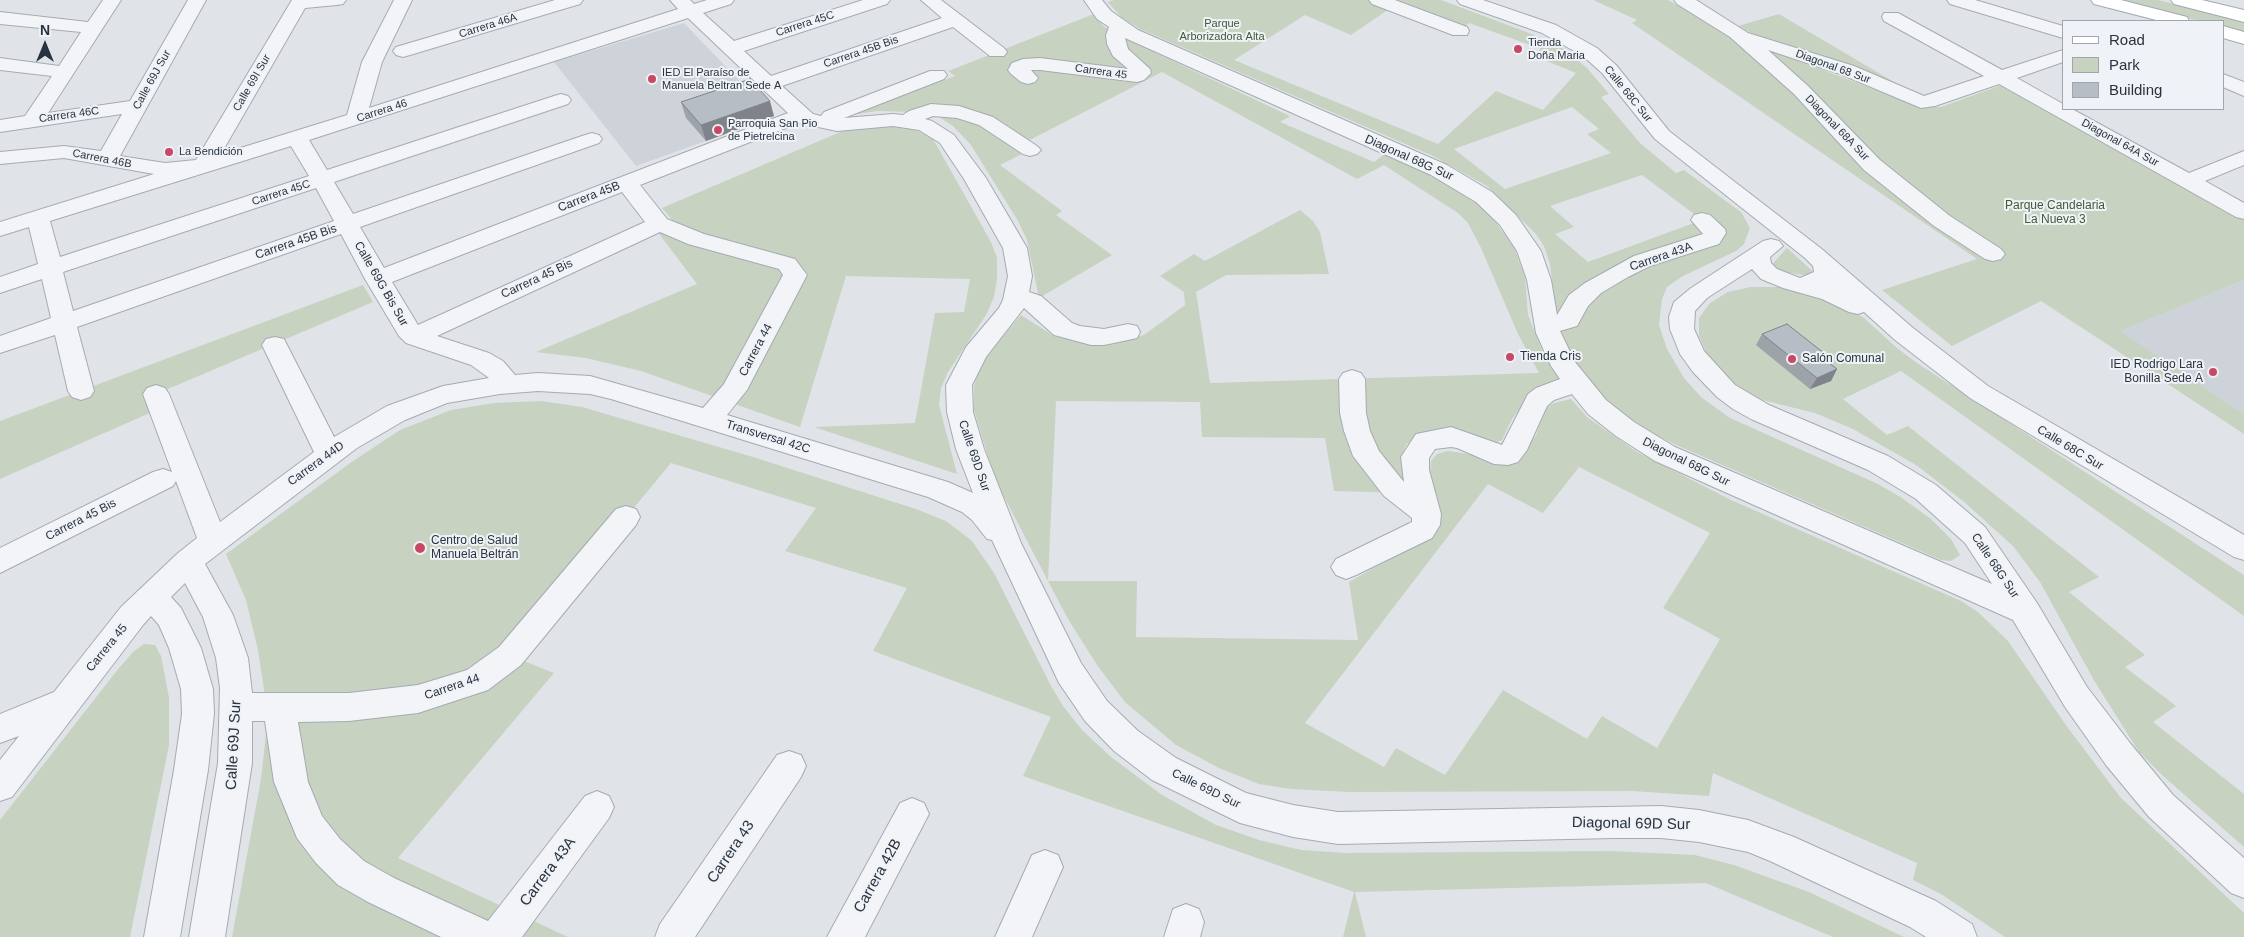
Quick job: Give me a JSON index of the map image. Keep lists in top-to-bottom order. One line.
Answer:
{"streets":{"street":["Carrera 45C","Carrera 46A","Carrera 45B Bis","Diagonal 68 Sur","Carrera 45","Calle 69J Sur","Calle 69I Sur","Calle 68C Sur","Carrera 46","Carrera 46C","Diagonal 68A Sur","Diagonal 64A Sur","Diagonal 68G Sur","Carrera 46B","Carrera 45B","Carrera 43A","Carrera 45 Bis","Calle 69G Bis Sur","Carrera 44","Transversal 42C","Calle 69D Sur","Carrera 44D","Calle 68G Sur","Diagonal 69D Sur","Carrera 43","Carrera 42B"]},"crossings":[["Carrera 45C","Calle 69G Bis Sur"],["Carrera 45B Bis","Calle 69G Bis Sur"],["Diagonal 68 Sur","Diagonal 68A Sur"],["Diagonal 68 Sur","Diagonal 64A Sur"],["Carrera 45","Diagonal 68G Sur"],["Carrera 45","Carrera 44D"],["Calle 69J Sur","Carrera 46C"],["Calle 69J Sur","Carrera 46B"],["Calle 69J Sur","Carrera 44"],["Calle 69J Sur","Carrera 44D"],["Calle 69I Sur","Carrera 46"],["Calle 69I Sur","Carrera 46B"],["Carrera 46","Carrera 46B"],["Carrera 46","Calle 69G Bis Sur"],["Diagonal 68G Sur","Carrera 43A"],["Diagonal 68G Sur","Calle 68G Sur"],["Carrera 45B","Calle 69G Bis Sur"],["Carrera 45B","Calle 69D Sur"],["Carrera 45 Bis","Calle 69G Bis Sur"],["Carrera 45 Bis","Carrera 44"],["Calle 69G Bis Sur","Transversal 42C"],["Calle 69G Bis Sur","Carrera 44D"],["Carrera 44","Transversal 42C"],["Transversal 42C","Calle 69D Sur"],["Transversal 42C","Carrera 44D"],["Calle 69D Sur","Diagonal 69D Sur"]],"parks":["Parque Arborizadora Alta","Parque Candelaria La Nueva 3"],"places":["Tienda Doña Maria","IED El Paraíso de Manuela Beltran Sede A","Parroquia San Pio de Pietrelcina","La Bendición","Tienda Cris","Salón Comunal","IED Rodrigo Lara Bonilla Sede A","Centro de Salud Manuela Beltrán"],"legend":["Road","Park","Building"],"north":"top"}
